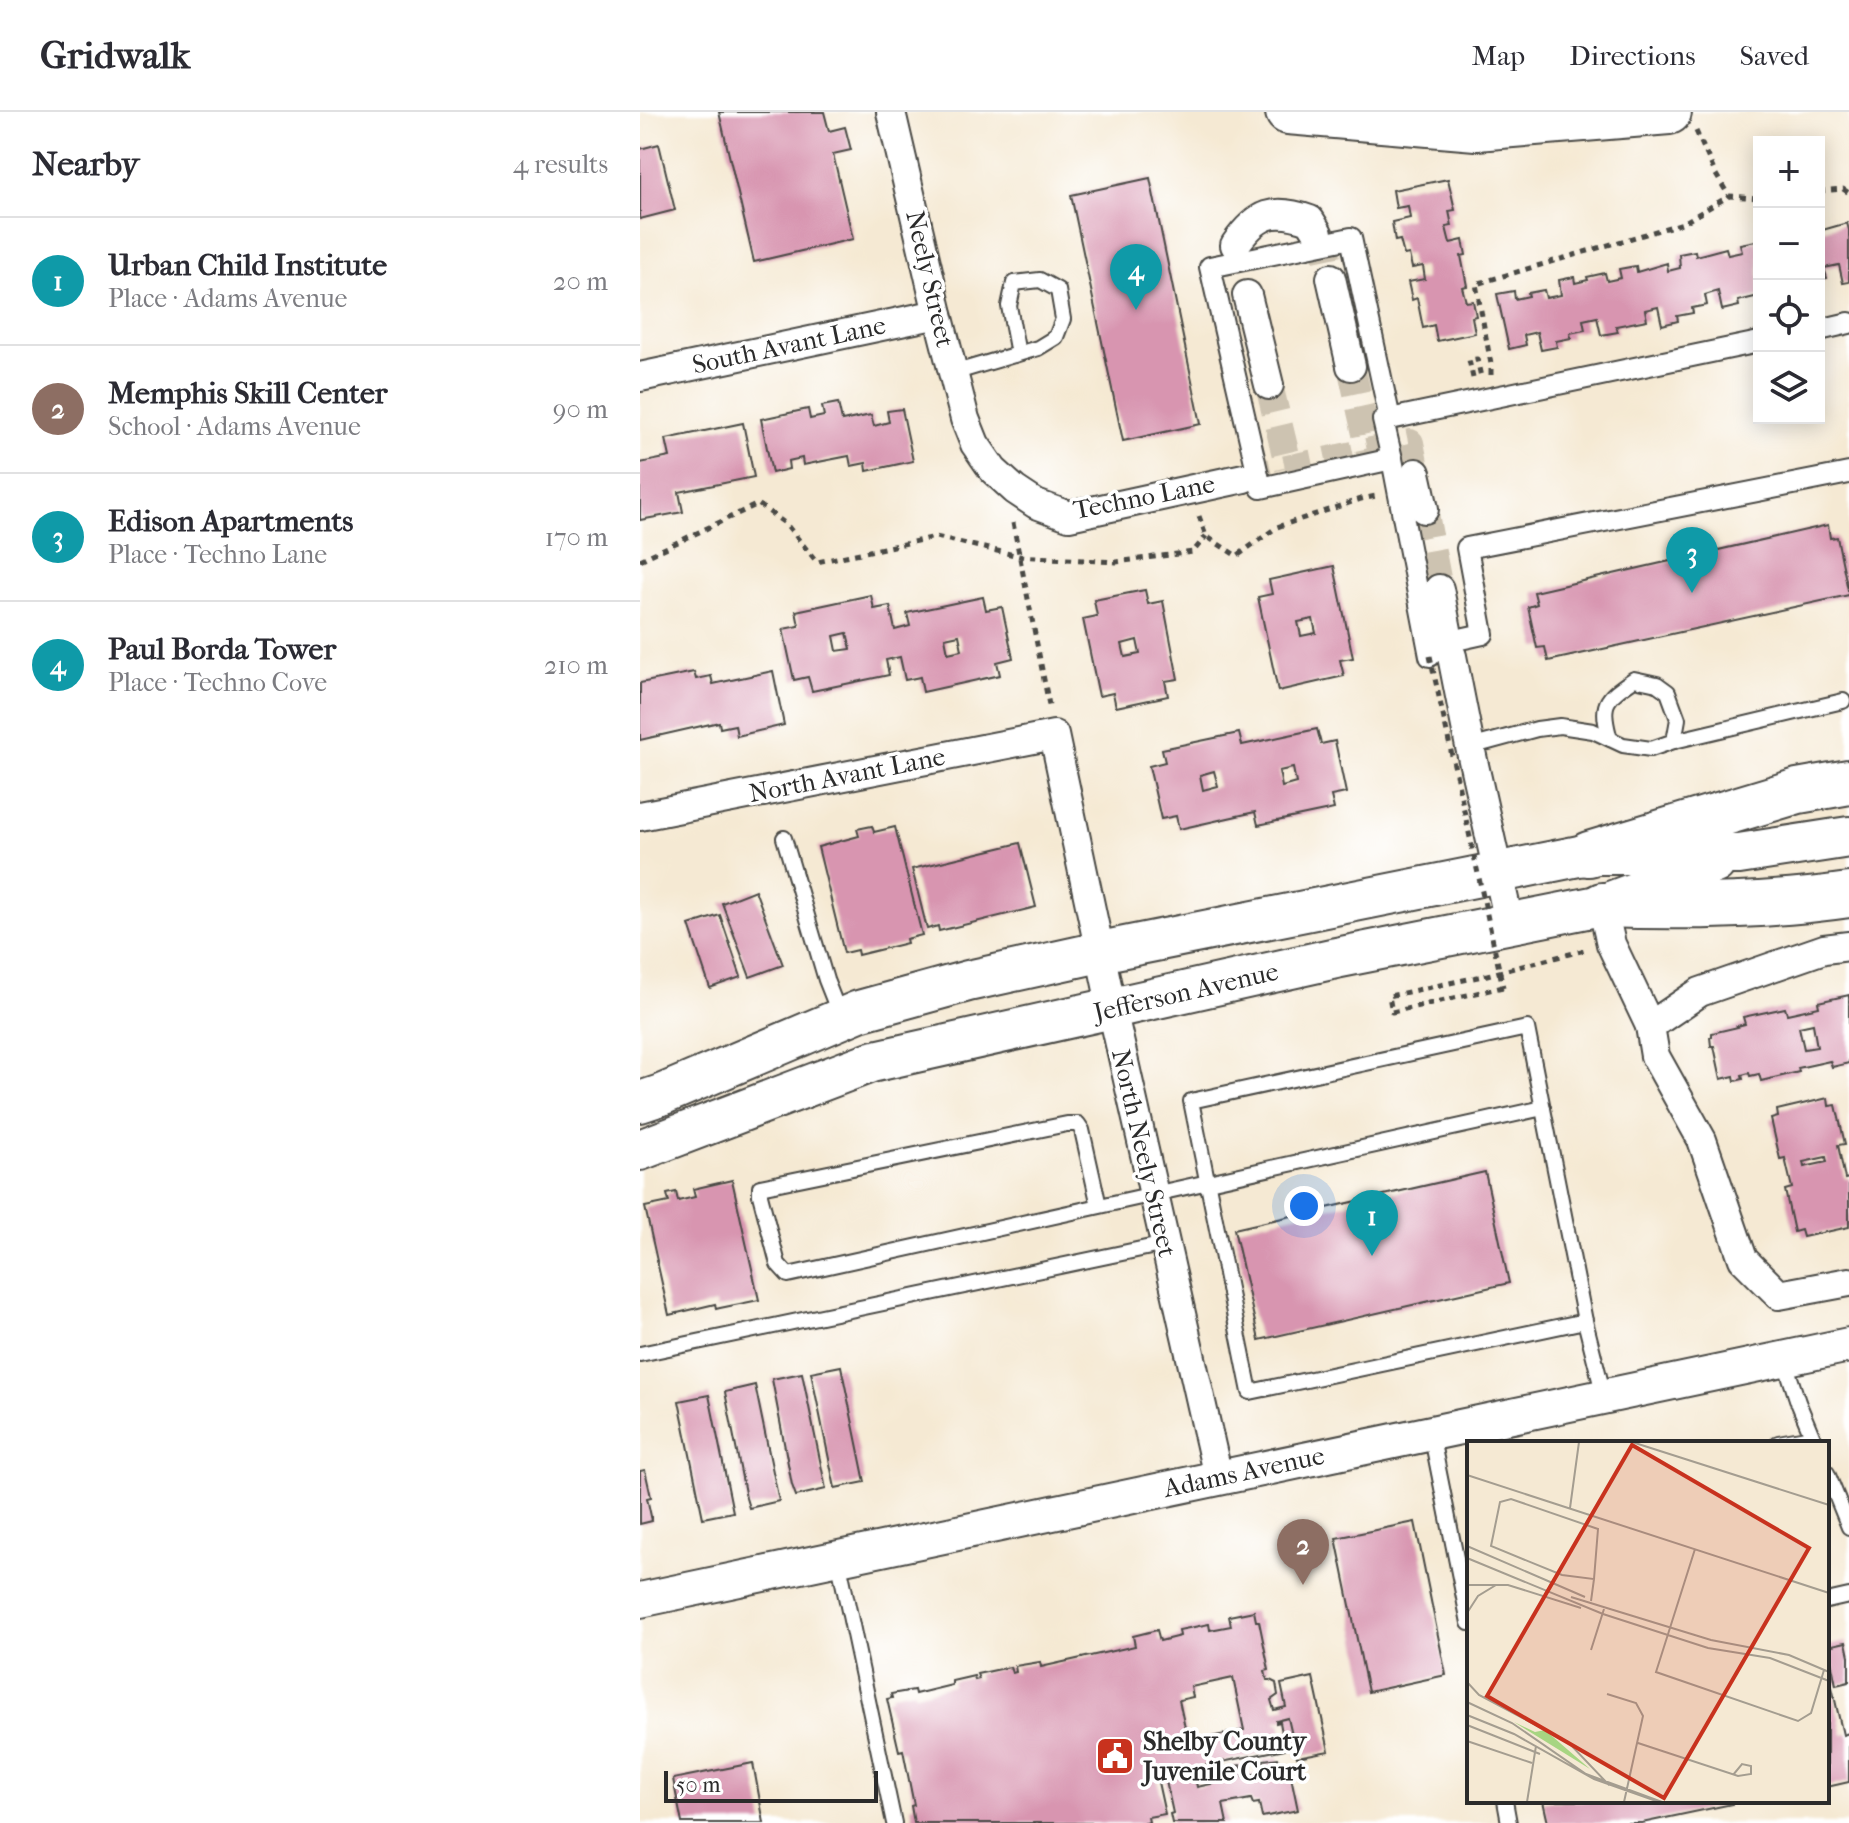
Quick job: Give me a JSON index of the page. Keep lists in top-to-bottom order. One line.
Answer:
{"streets":{"main road":["Jefferson Avenue"],"street":["Neely Street","South Avant Lane","Techno Lane","North Avant Lane","North Neely Street","Adams Avenue"]},"crossings":[["Neely Street","South Avant Lane"],["Neely Street","Techno Lane"],["North Avant Lane","North Neely Street"],["Jefferson Avenue","North Neely Street"],["North Neely Street","Adams Avenue"]],"places":{"public building":["Shelby County Juvenile Court"]},"scale_bar":"50 m","page":{"header":"Gridwalk","nav":["Map","Directions","Saved"],"heading":["Nearby","4 results"],"map_buttons":["+","−"],"list":[{"mark":"1","name":"Urban Child Institute","note":"Place · Adams Avenue","value":"20 m"},{"mark":"2","name":"Memphis Skill Center","note":"School · Adams Avenue","value":"90 m"},{"mark":"3","name":"Edison Apartments","note":"Place · Techno Lane","value":"170 m"},{"mark":"4","name":"Paul Borda Tower","note":"Place · Techno Cove","value":"210 m"}],"pins":["4","3","1","2"],"scale":"50 m"}}
